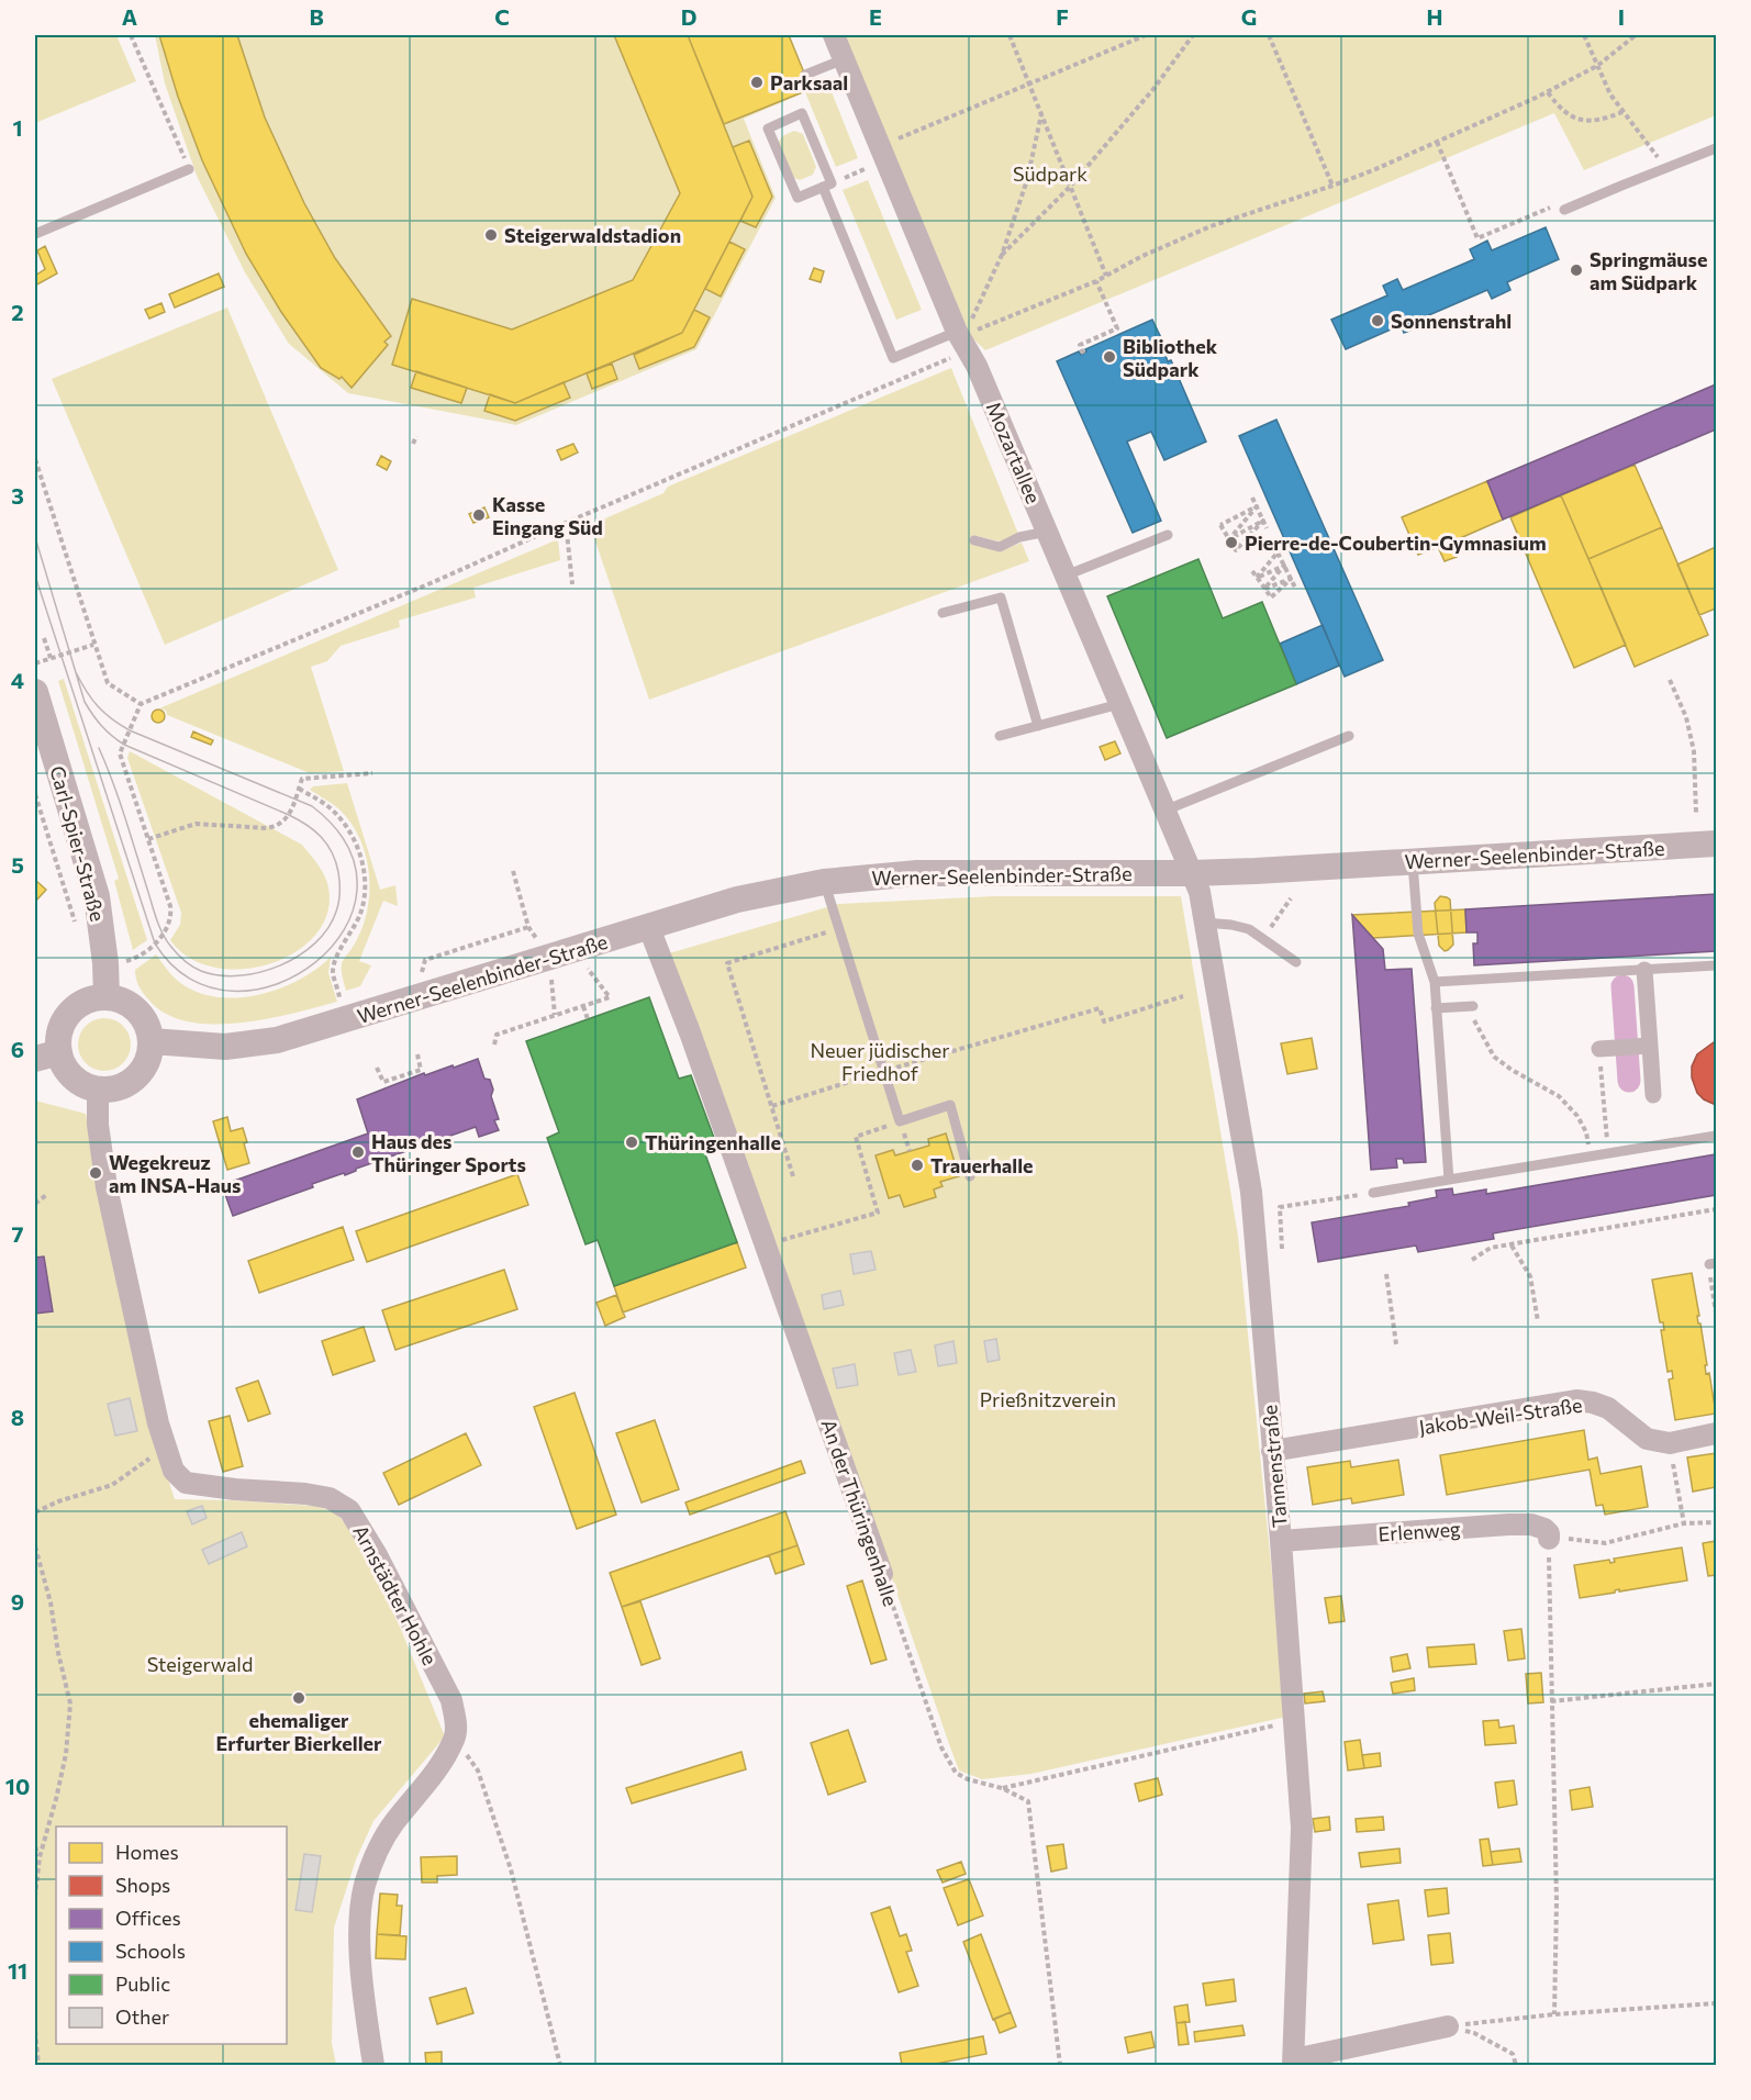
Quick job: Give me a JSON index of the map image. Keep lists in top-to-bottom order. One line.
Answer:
{"streets":{"street":["Mozartallee","Carl-Spier-Straße","Werner-Seelenbinder-Straße","Jakob-Weil-Straße","Tannenstraße","An der Thüringenhalle","Erlenweg","Arnstädter Hohle"]},"crossings":[["Mozartallee","Werner-Seelenbinder-Straße"],["Mozartallee","Tannenstraße"],["Carl-Spier-Straße","Werner-Seelenbinder-Straße"],["Carl-Spier-Straße","Arnstädter Hohle"],["Werner-Seelenbinder-Straße","Tannenstraße"],["Werner-Seelenbinder-Straße","An der Thüringenhalle"],["Werner-Seelenbinder-Straße","Arnstädter Hohle"],["Jakob-Weil-Straße","Tannenstraße"],["Tannenstraße","Erlenweg"]],"parks":["Südpark","Neuer jüdischer Friedhof","Prießnitzverein","Steigerwald"],"places":["Parksaal","Steigerwaldstadion","Springmäuse am Südpark","Sonnenstrahl","Bibliothek Südpark","Kasse Eingang Süd","Pierre-de-Coubertin-Gymnasium","Thüringenhalle","Haus des Thüringer Sports","Trauerhalle","Wegekreuz am INSA-Haus","ehemaliger Erfurter Bierkeller"],"legend":["Homes","Shops","Offices","Schools","Public","Other"],"grid":{"columns":["A","B","C","D","E","F","G","H","I"],"rows":["1","2","3","4","5","6","7","8","9","10","11"]}}
